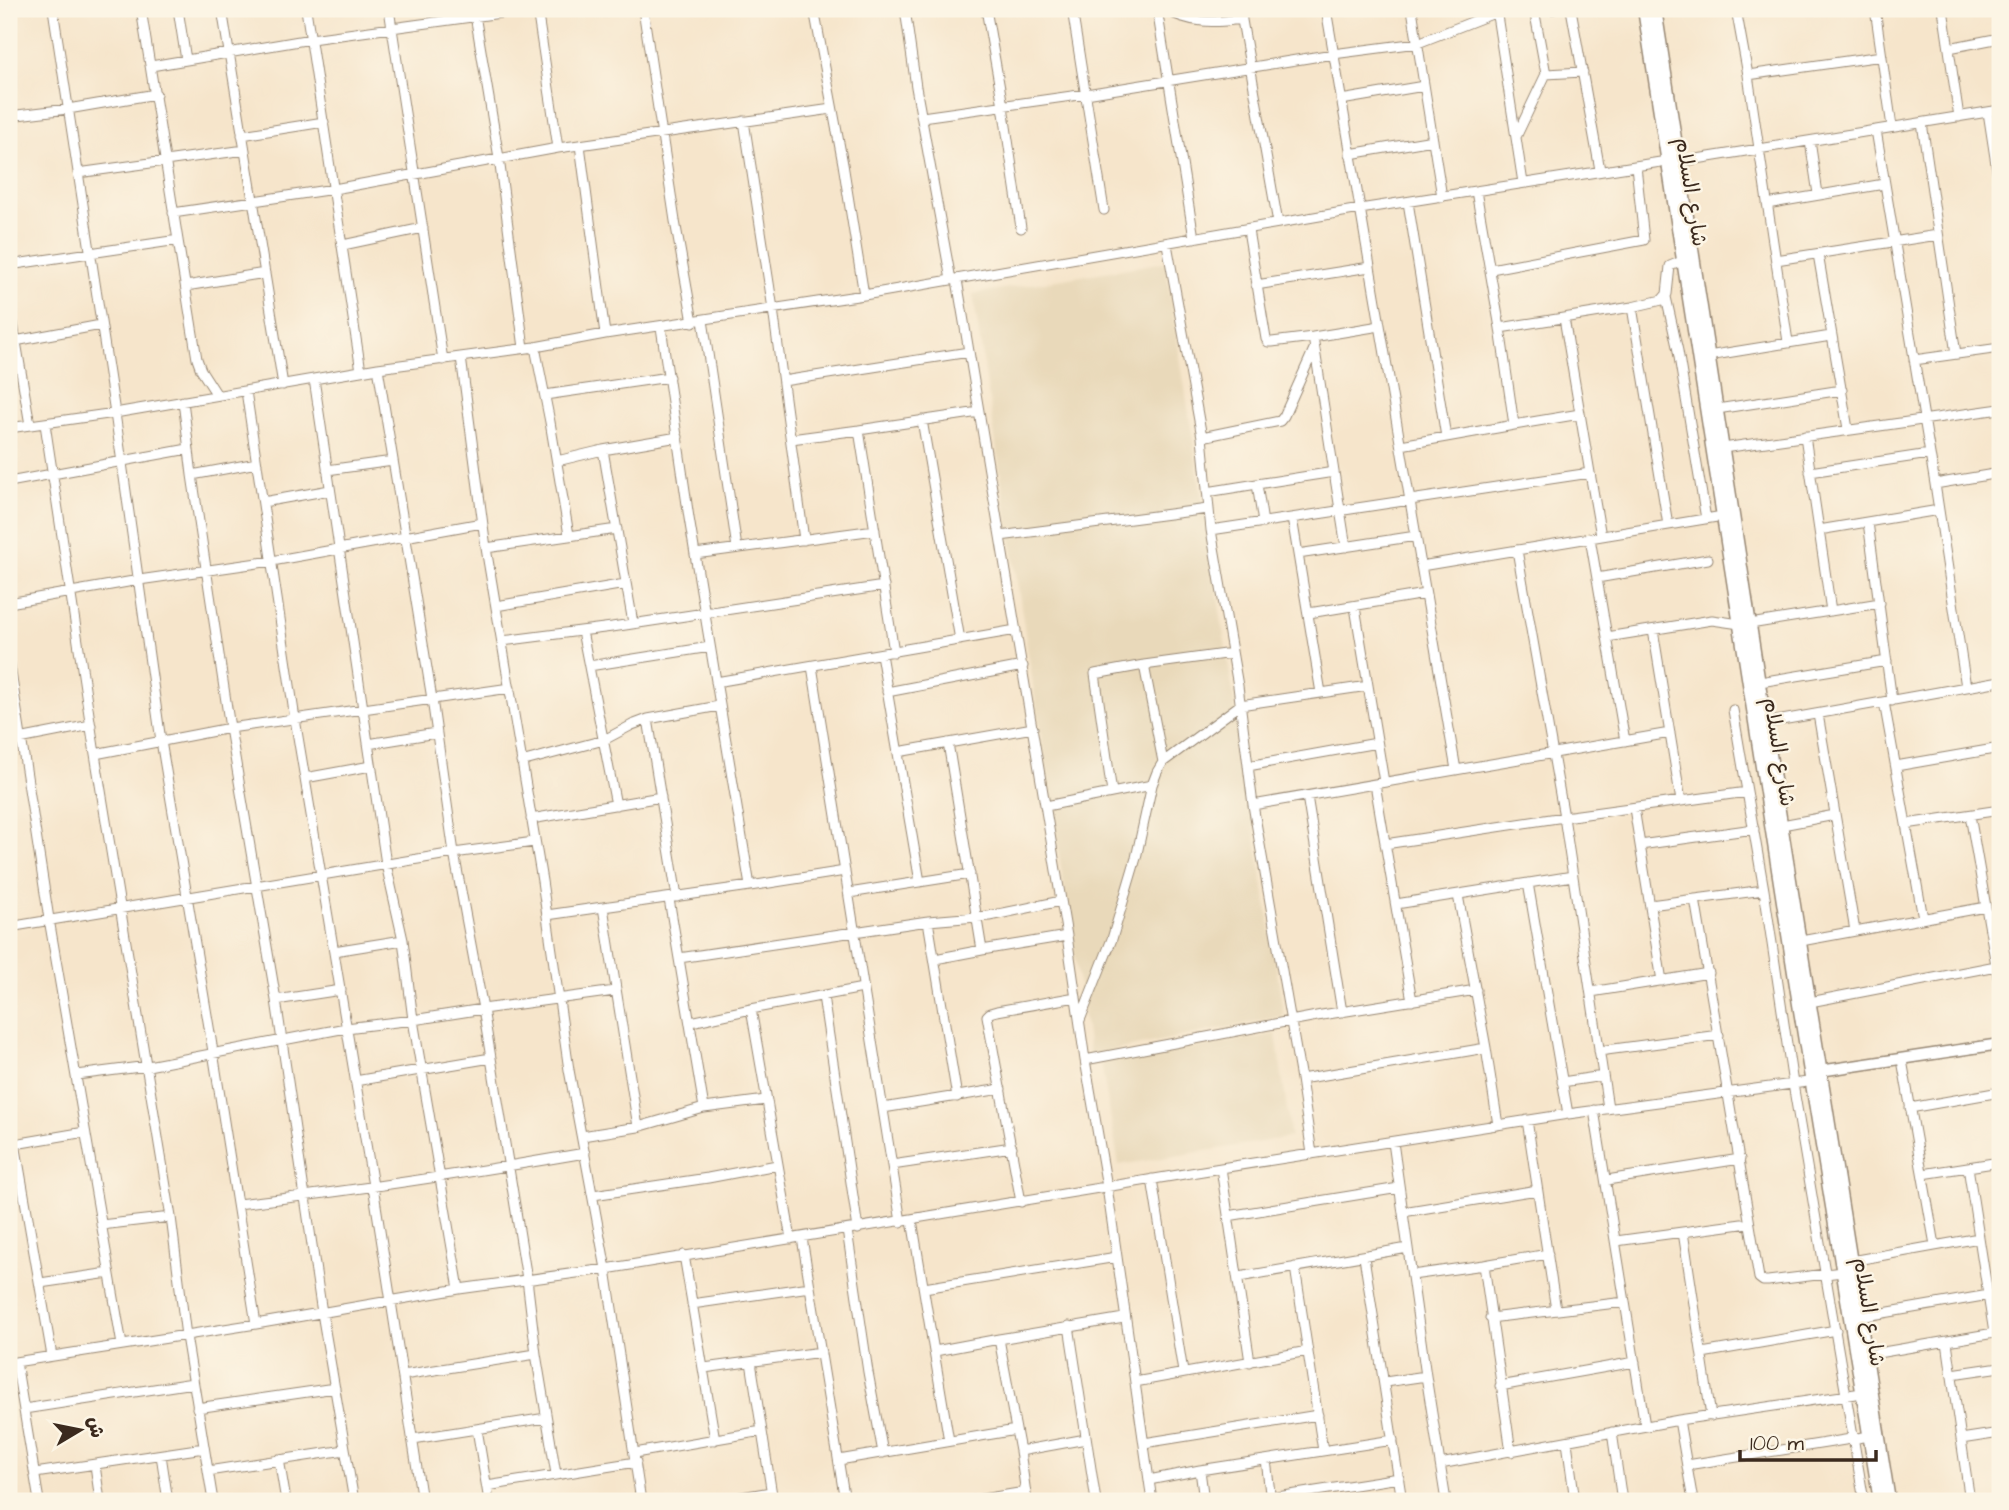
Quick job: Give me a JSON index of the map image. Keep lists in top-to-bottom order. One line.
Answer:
{"streets":{"main road":["شارع السلام"]},"scale_bar":"100 m","north":"right"}
